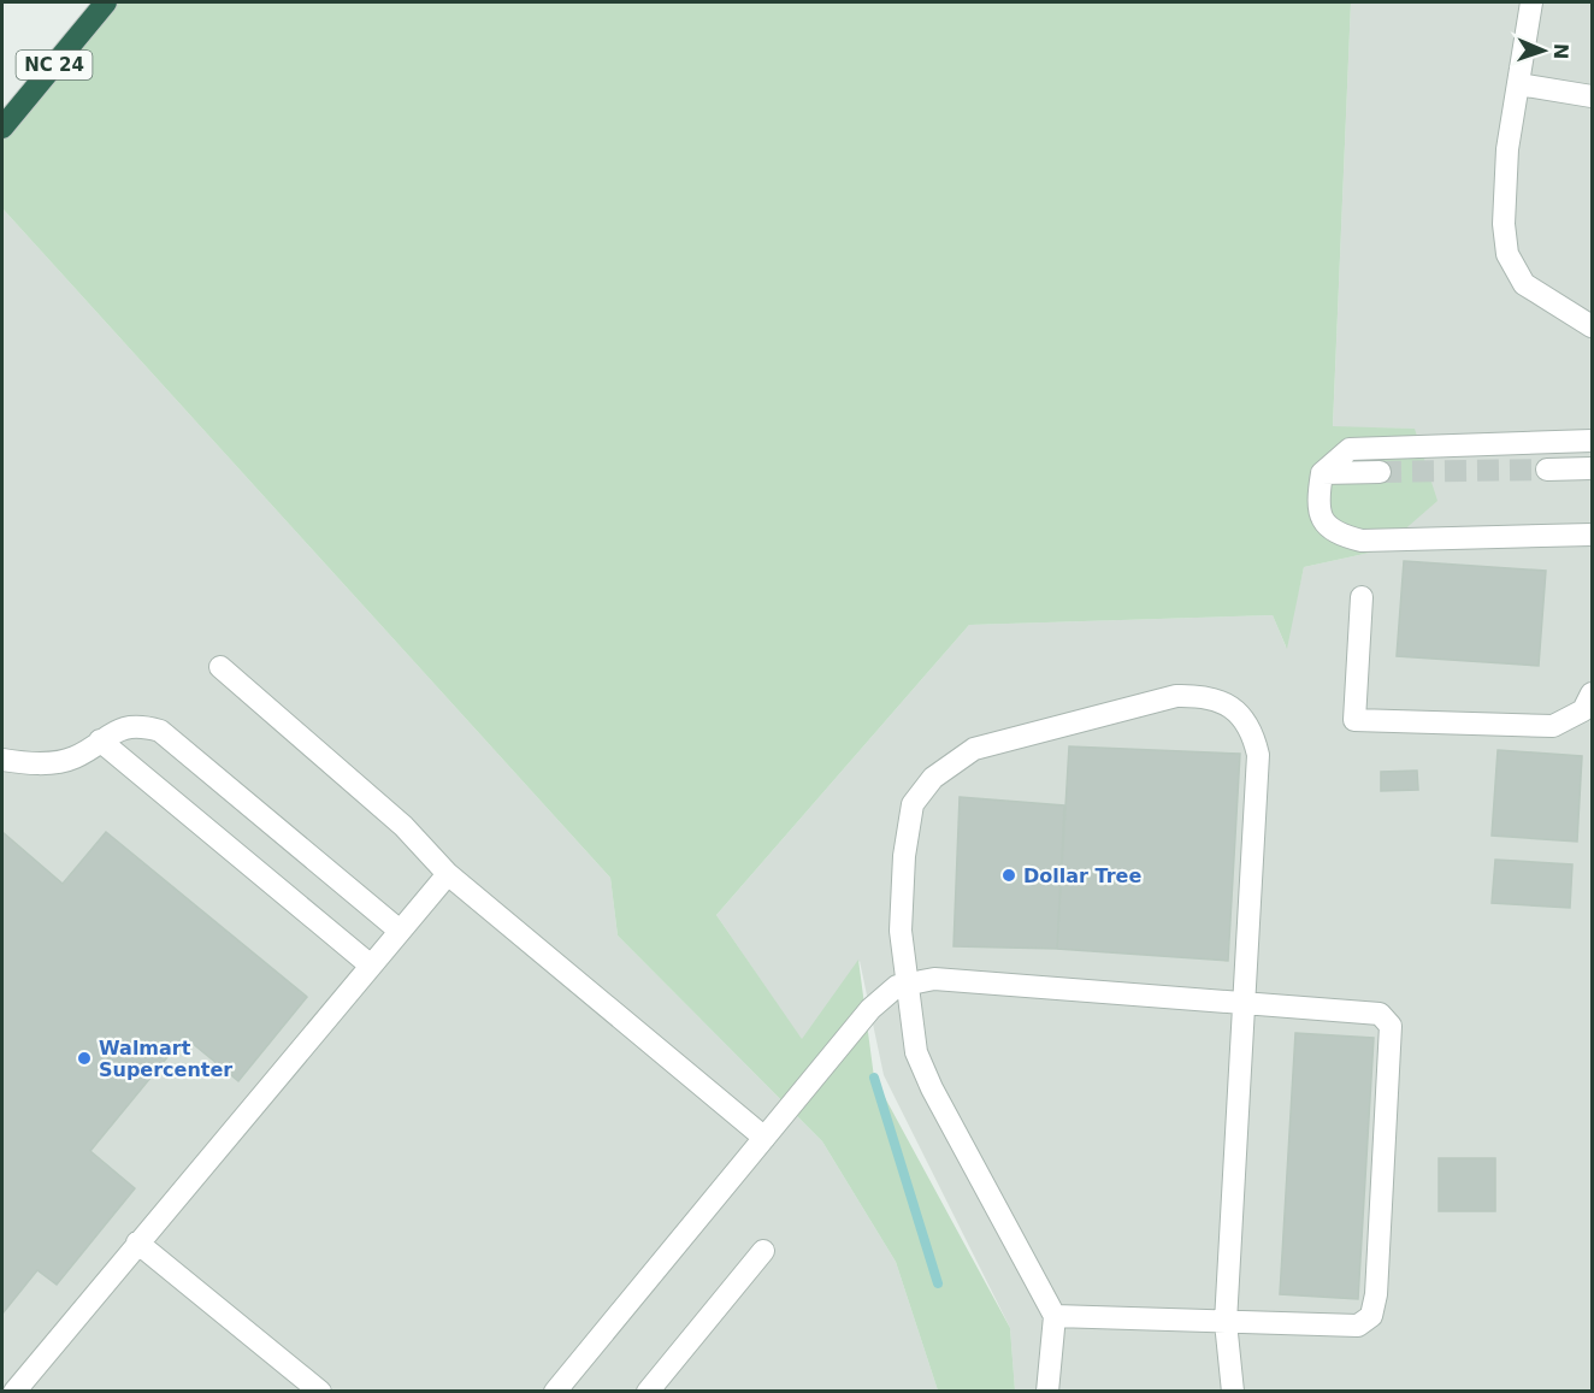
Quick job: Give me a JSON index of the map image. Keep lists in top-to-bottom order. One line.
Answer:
{"streets":{"highway":["NC 24"]},"places":["Dollar Tree","Walmart Supercenter"],"north":"right"}
